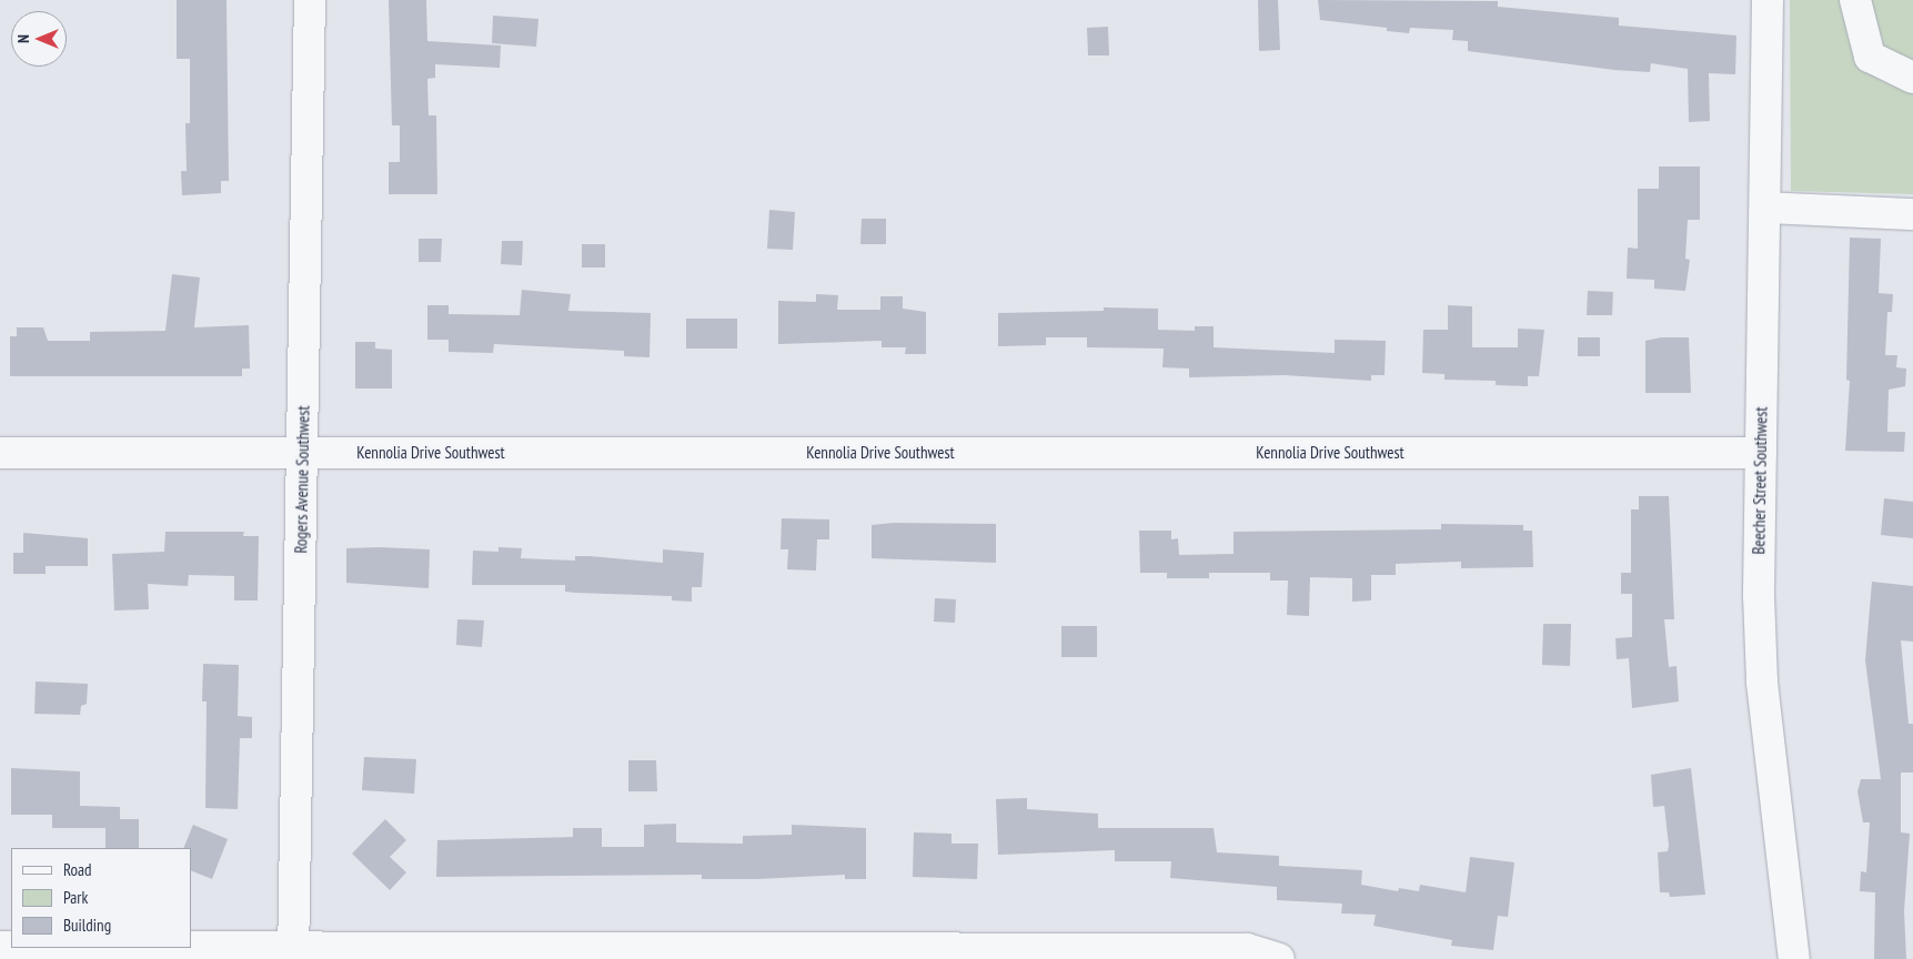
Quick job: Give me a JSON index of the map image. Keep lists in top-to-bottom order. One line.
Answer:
{"streets":{"street":["Kennolia Drive Southwest","Rogers Avenue Southwest","Beecher Street Southwest"]},"crossings":[["Kennolia Drive Southwest","Rogers Avenue Southwest"],["Kennolia Drive Southwest","Beecher Street Southwest"]],"legend":["Road","Park","Building"],"north":"left"}
